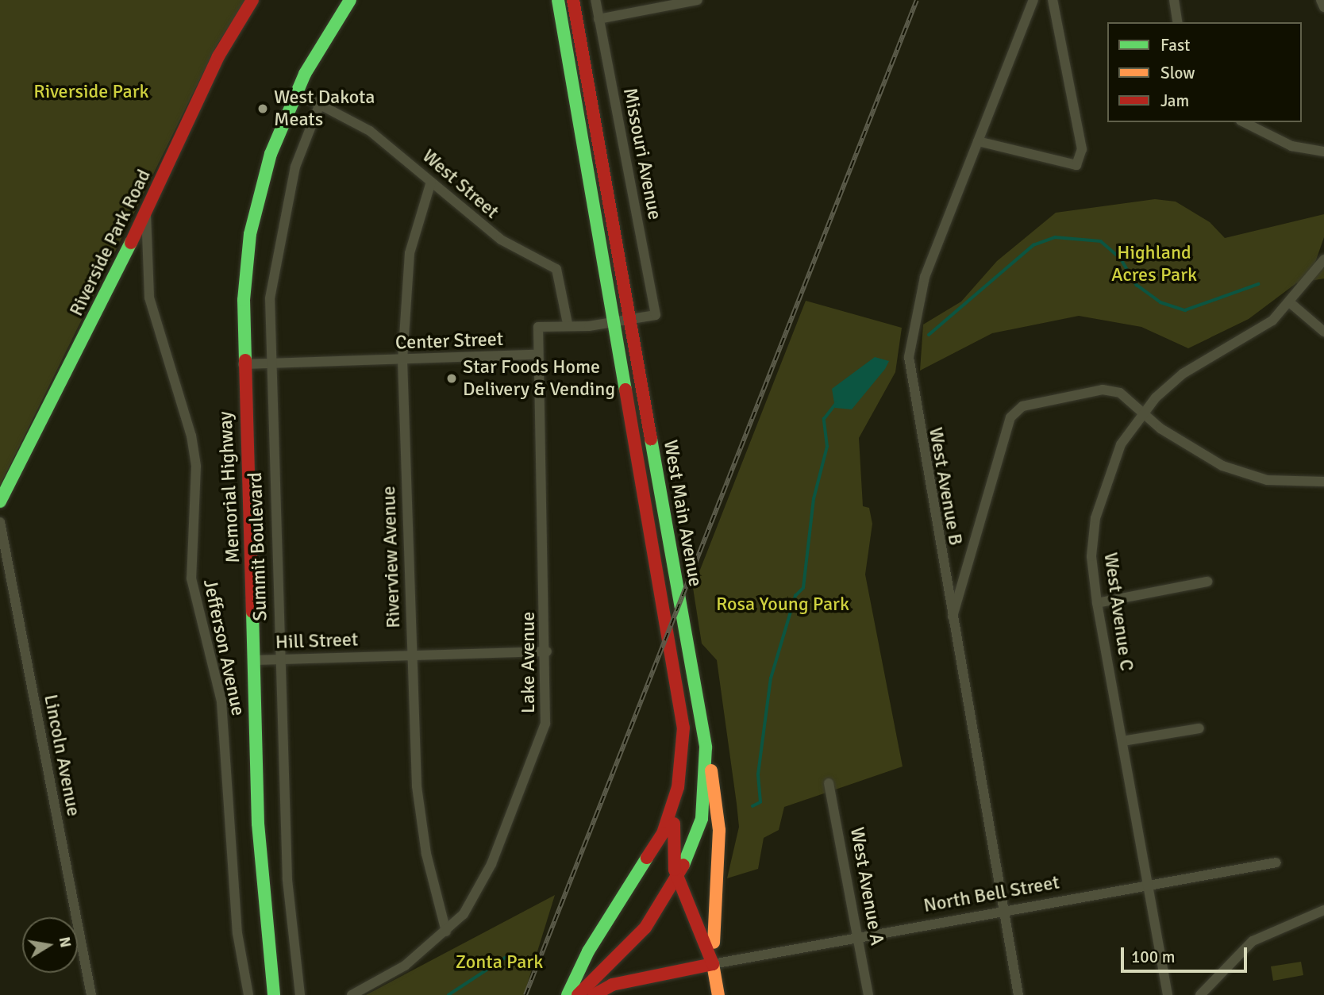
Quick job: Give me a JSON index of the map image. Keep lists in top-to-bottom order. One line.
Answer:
{"streets":{"main road":["Riverside Park Road","Memorial Highway","West Main Avenue"],"street":["Missouri Avenue","West Street","Center Street","West Avenue B","Summit Boulevard","Riverview Avenue","West Avenue C","Hill Street","Jefferson Avenue","Lake Avenue","Lincoln Avenue","West Avenue A","North Bell Street"]},"crossings":[["Missouri Avenue","West Main Avenue"],["West Street","Memorial Highway"],["West Street","Summit Boulevard"],["West Street","Riverview Avenue"],["Riverside Park Road","Jefferson Avenue"],["Center Street","Memorial Highway"],["Center Street","Summit Boulevard"],["Center Street","Riverview Avenue"],["Center Street","Lake Avenue"],["West Avenue B","North Bell Street"],["Memorial Highway","Hill Street"],["Summit Boulevard","Hill Street"],["Riverview Avenue","Hill Street"],["Riverview Avenue","Lake Avenue"],["West Avenue C","North Bell Street"],["Hill Street","Lake Avenue"],["West Avenue A","North Bell Street"]],"parks":["Riverside Park","Highland Acres Park","Rosa Young Park","Zonta Park"],"places":["West Dakota Meats","Star Foods Home Delivery & Vending"],"legend":["Fast","Slow","Jam"],"scale_bar":"100 m","north":"right"}
